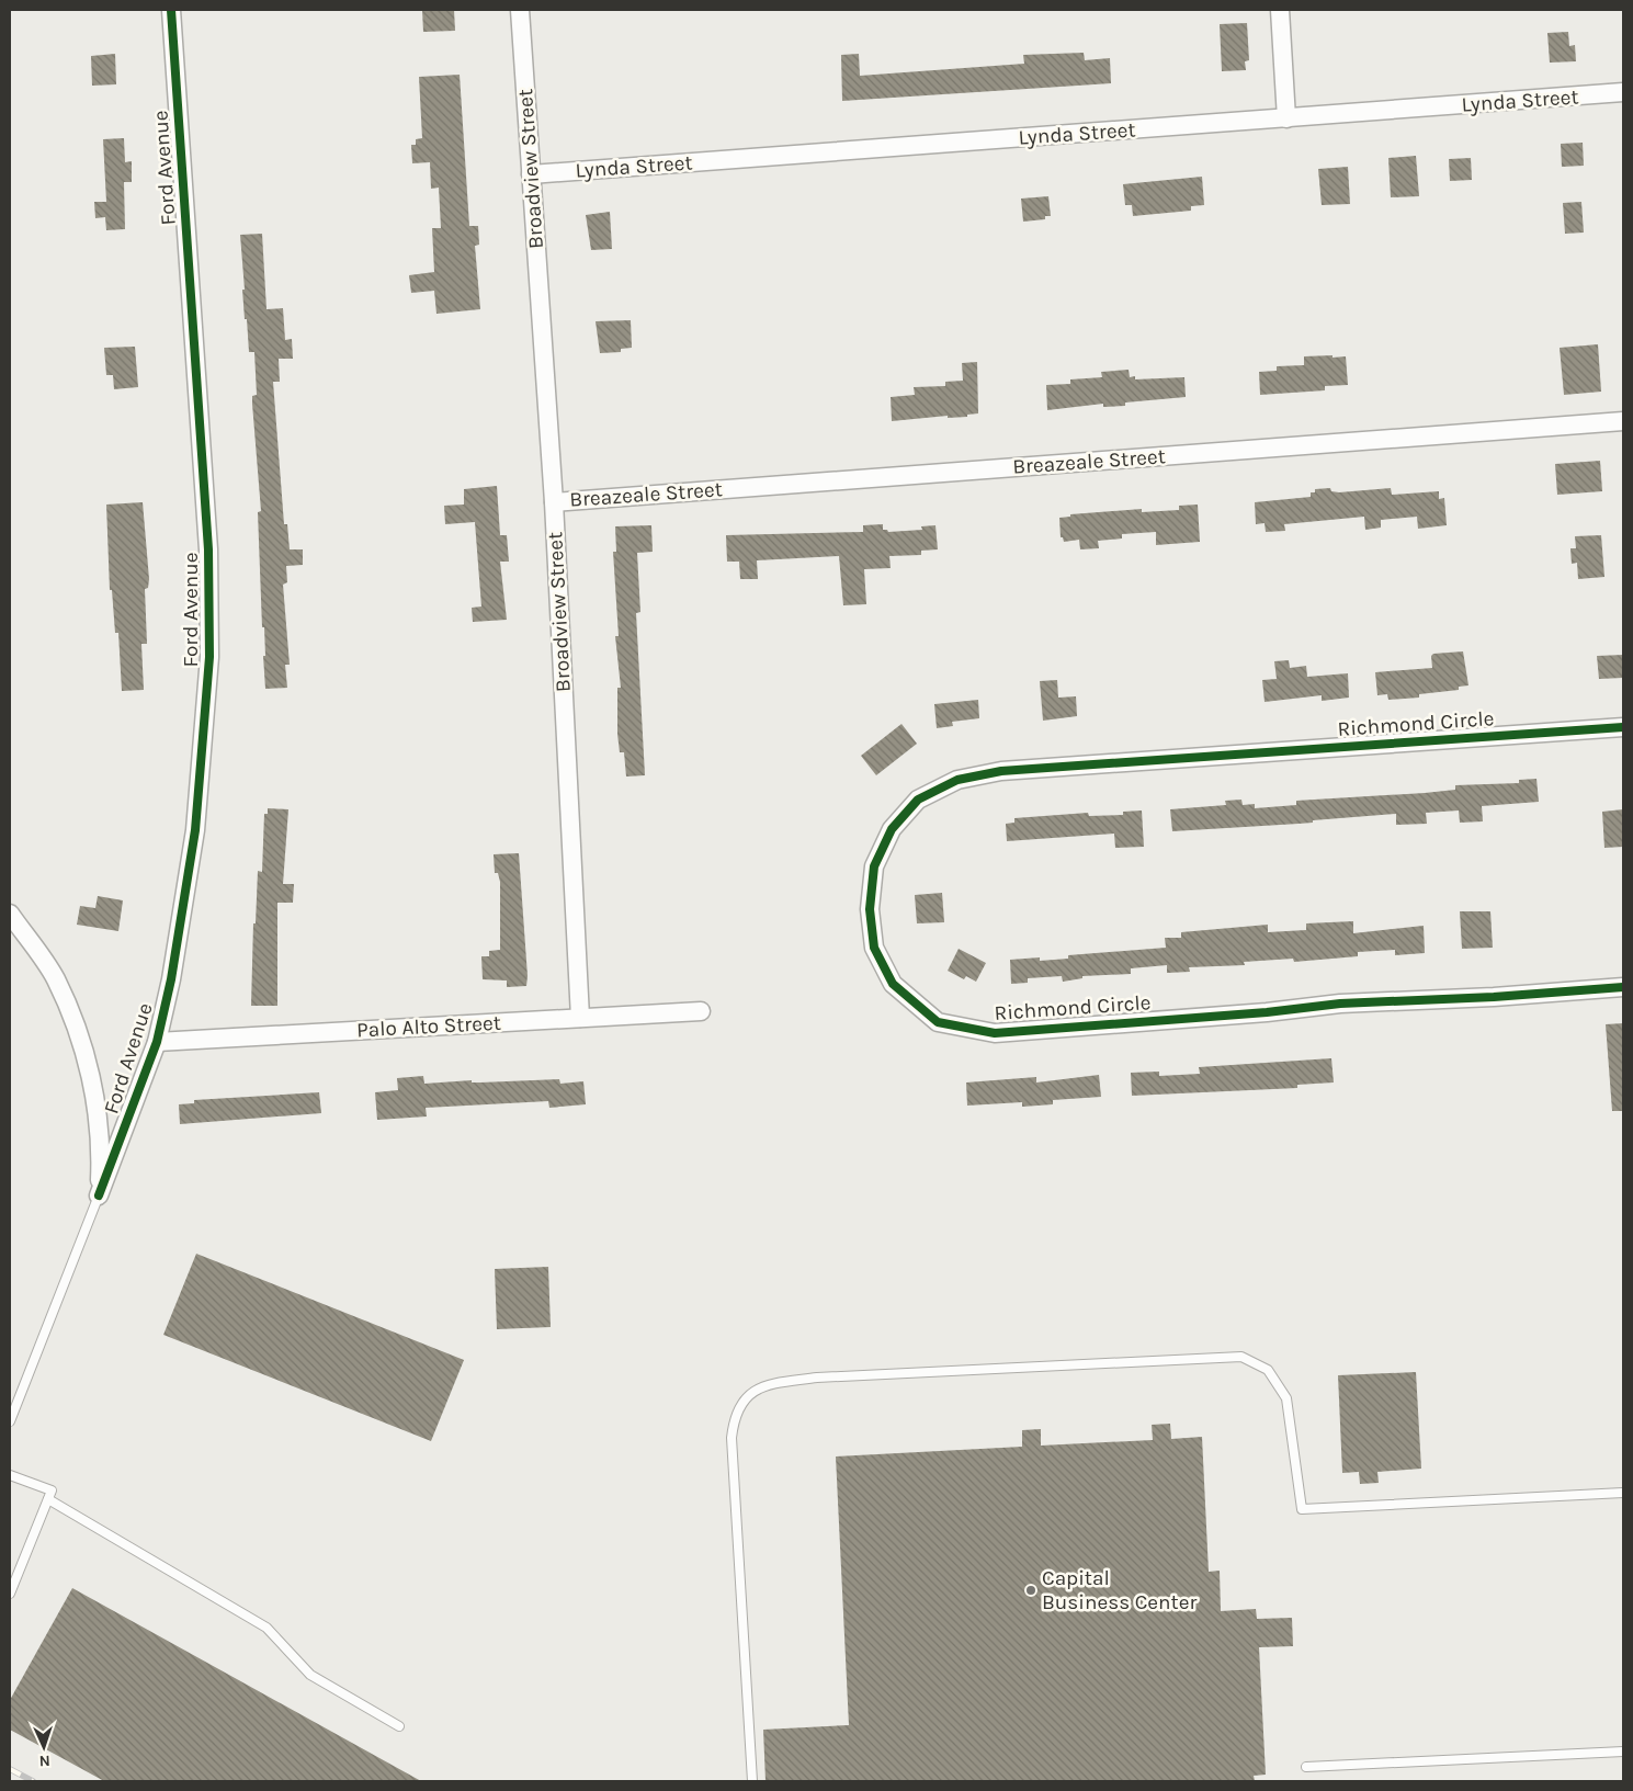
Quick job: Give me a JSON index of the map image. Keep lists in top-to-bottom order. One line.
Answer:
{"streets":{"street":["Lynda Street","Ford Avenue","Broadview Street","Breazeale Street","Richmond Circle","Palo Alto Street"]},"crossings":[["Lynda Street","Broadview Street"],["Ford Avenue","Palo Alto Street"],["Broadview Street","Breazeale Street"],["Broadview Street","Palo Alto Street"]],"places":["Capital Business Center"],"north":"bottom"}
